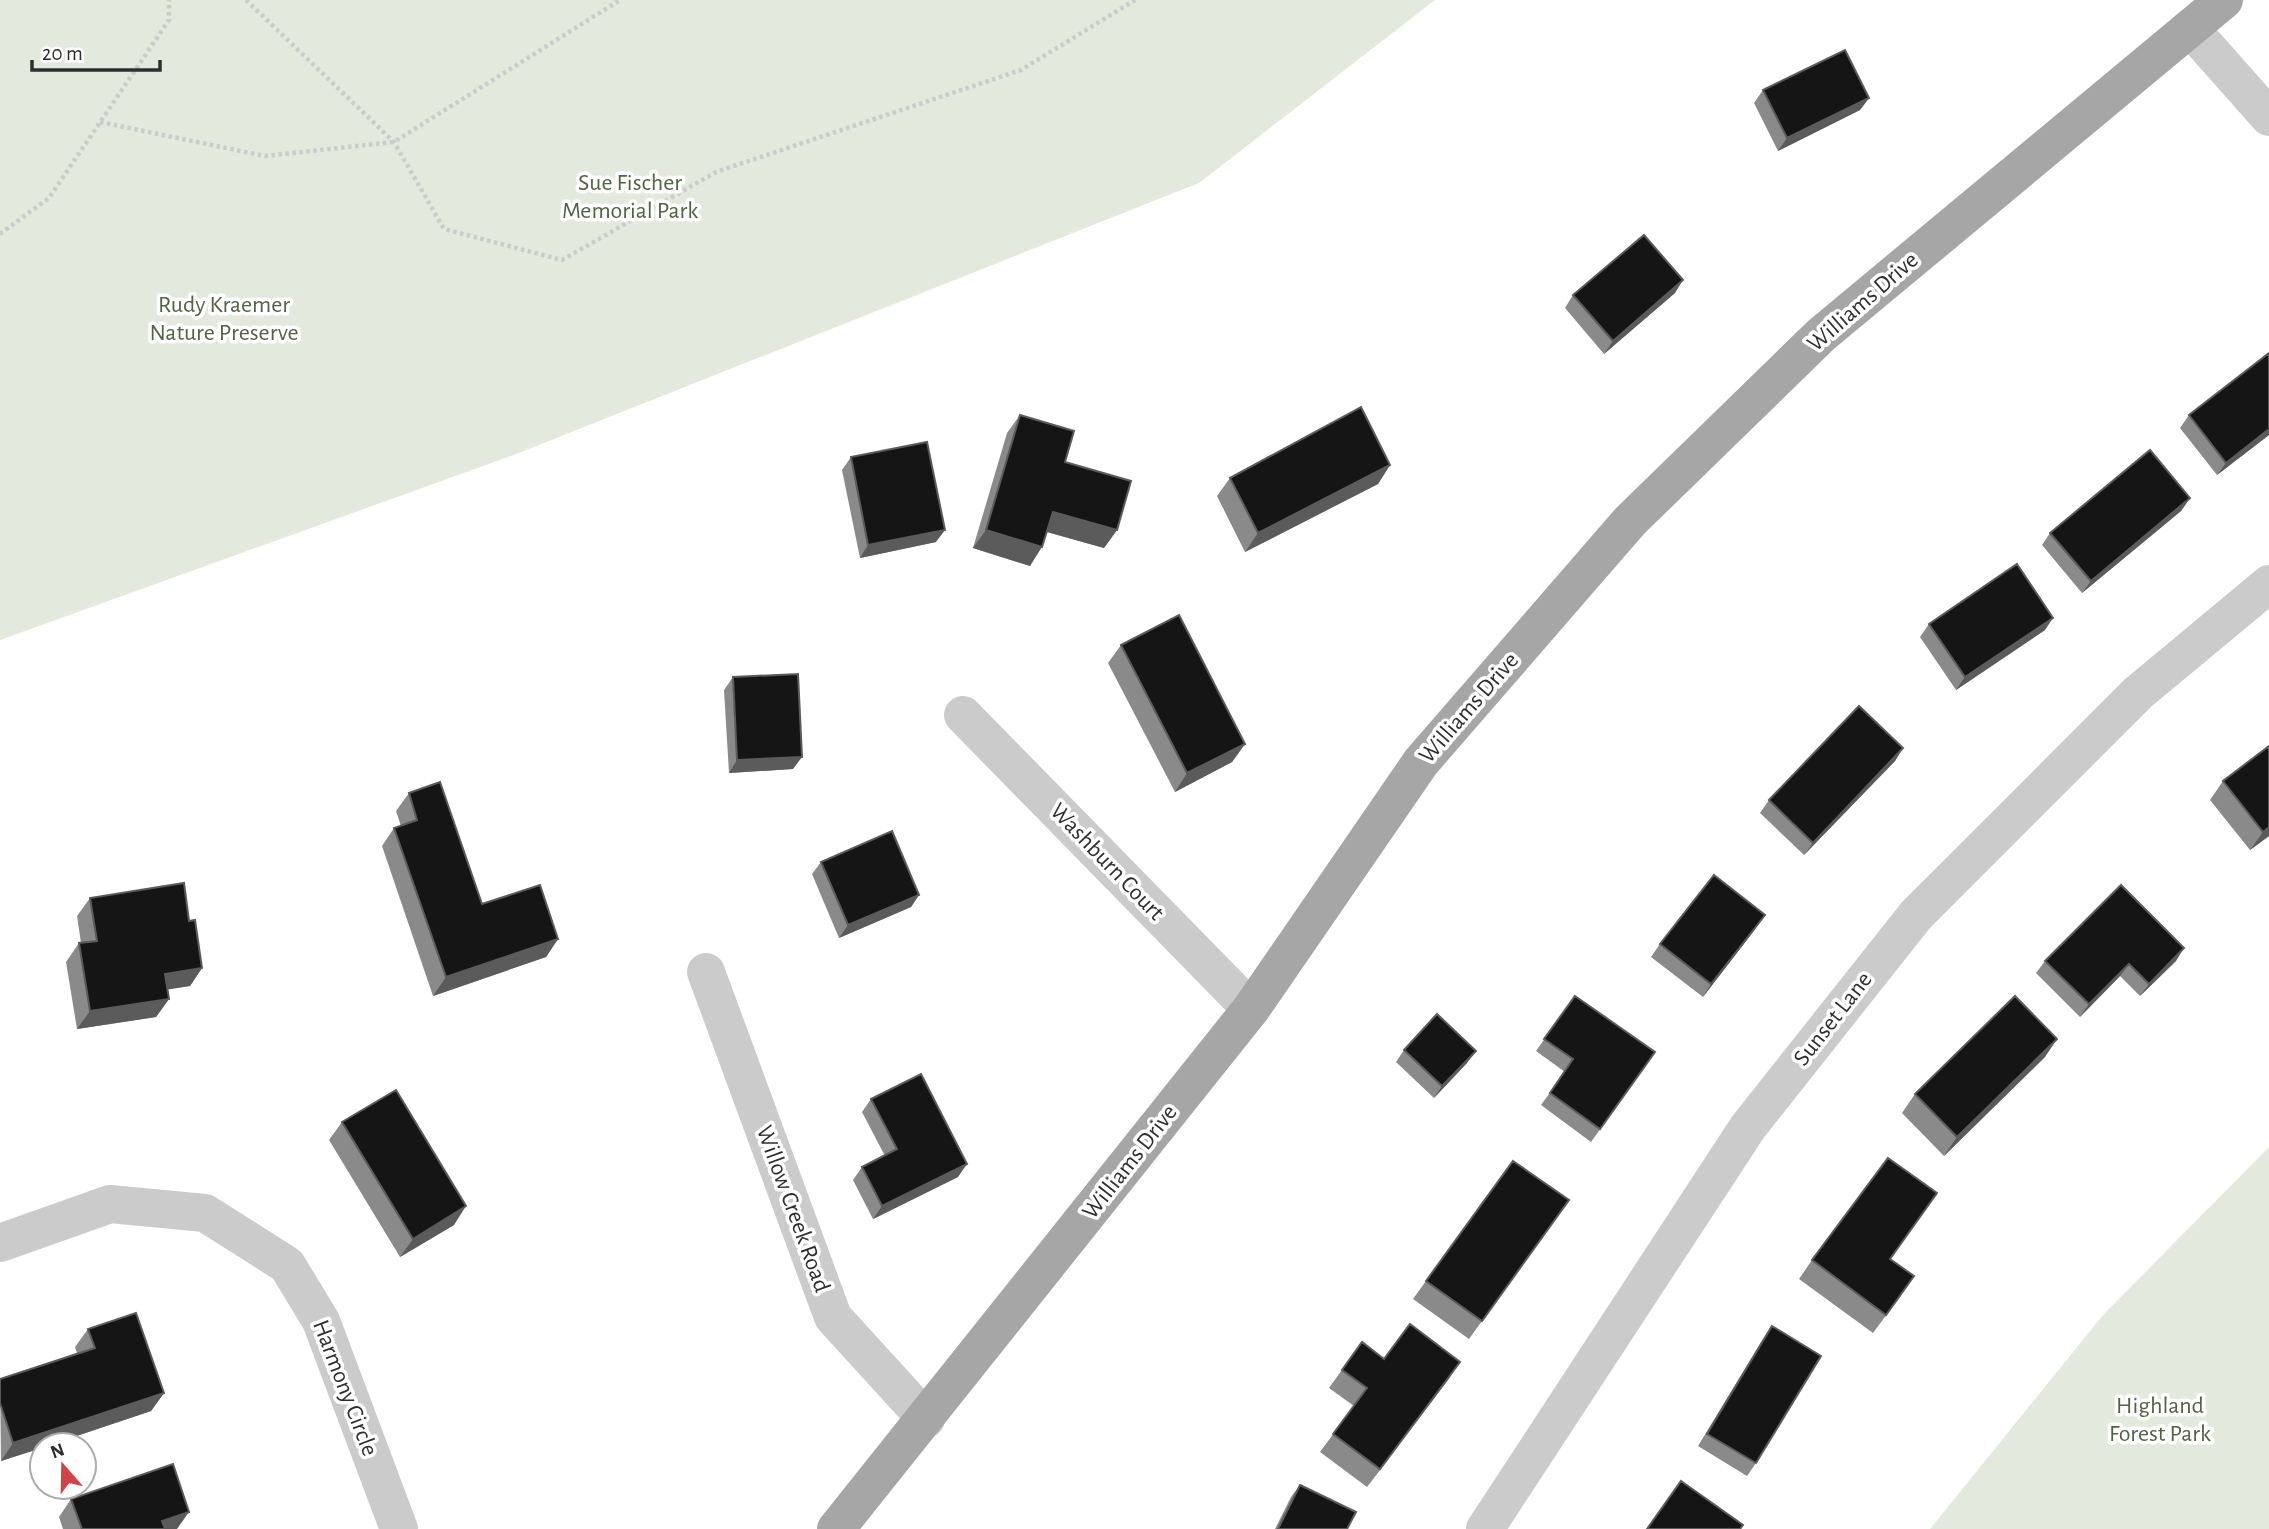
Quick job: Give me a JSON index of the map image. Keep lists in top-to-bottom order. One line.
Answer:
{"streets":{"main road":["Williams Drive"],"street":["Washburn Court","Sunset Lane","Willow Creek Road","Harmony Circle"]},"crossings":[["Williams Drive","Washburn Court"],["Williams Drive","Willow Creek Road"]],"parks":["Sue Fischer Memorial Park","Rudy Kraemer Nature Preserve","Highland Forest Park"],"scale_bar":"20 m","north":"top"}
